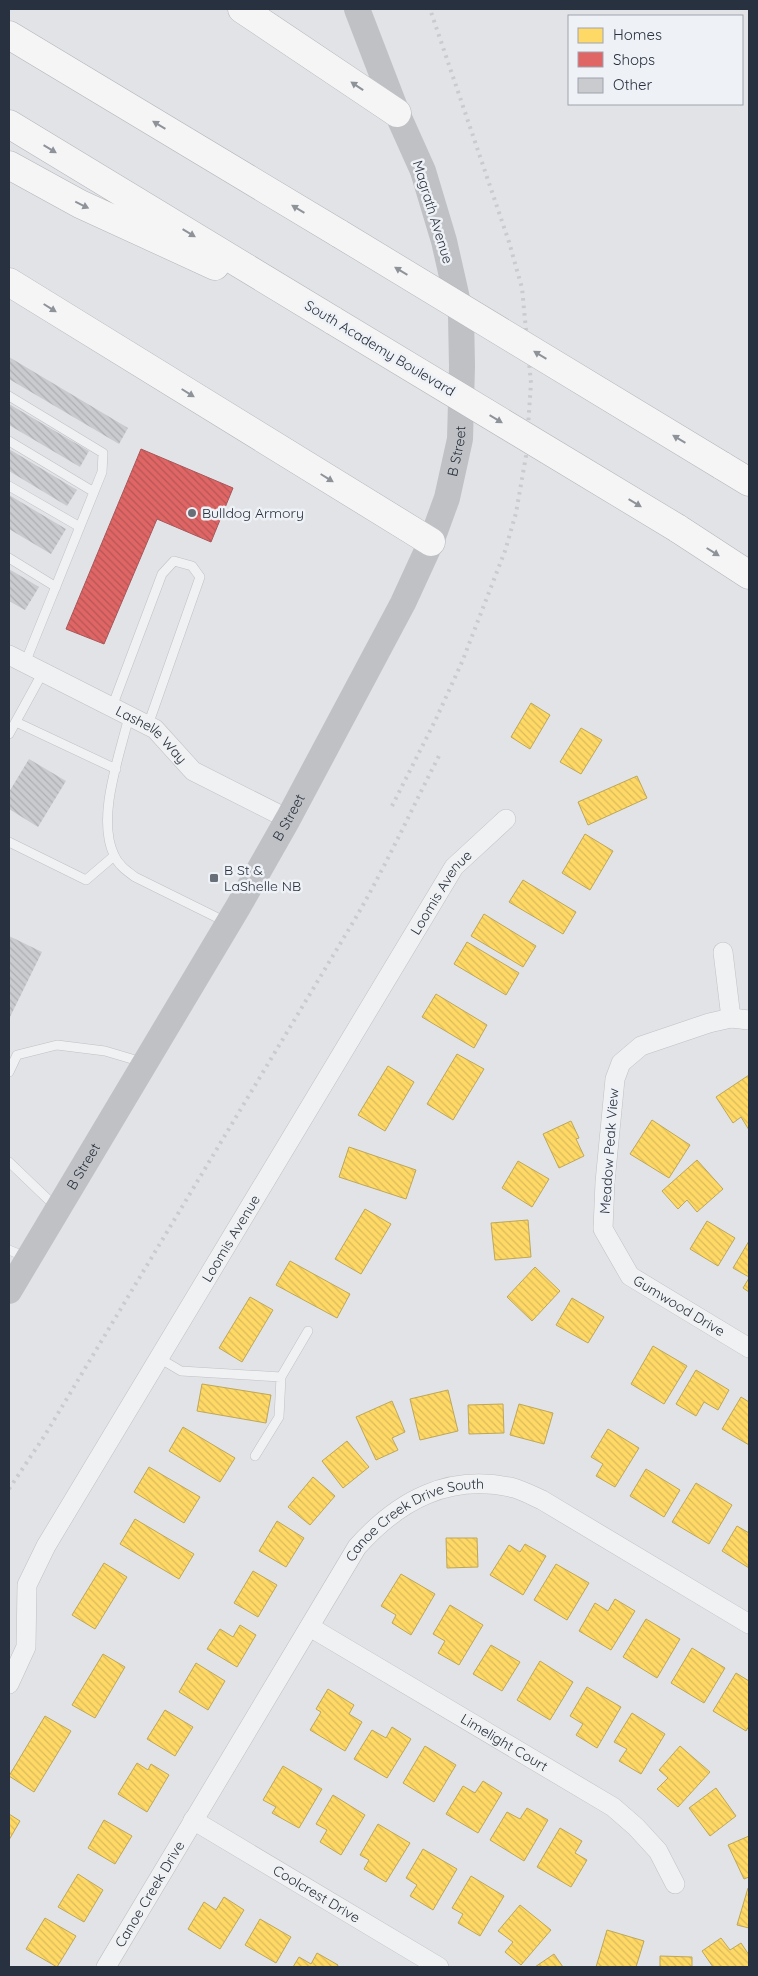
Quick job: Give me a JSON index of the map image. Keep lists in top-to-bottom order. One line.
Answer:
{"streets":{"highway":["South Academy Boulevard"],"main road":["Magrath Avenue","B Street"],"street":["Lashelle Way","Loomis Avenue","Meadow Peak View","Gumwood Drive","Canoe Creek Drive South","Limelight Court","Canoe Creek Drive","Coolcrest Drive"]},"crossings":[["Magrath Avenue","B Street"],["B Street","Lashelle Way"],["Meadow Peak View","Gumwood Drive"],["Canoe Creek Drive South","Limelight Court"],["Canoe Creek Drive South","Canoe Creek Drive"],["Canoe Creek Drive South","Coolcrest Drive"],["Canoe Creek Drive","Coolcrest Drive"]],"places":{"other":["Bulldog Armory"],"transit":["B St & LaShelle NB"]},"legend":["Homes","Shops","Other"]}
